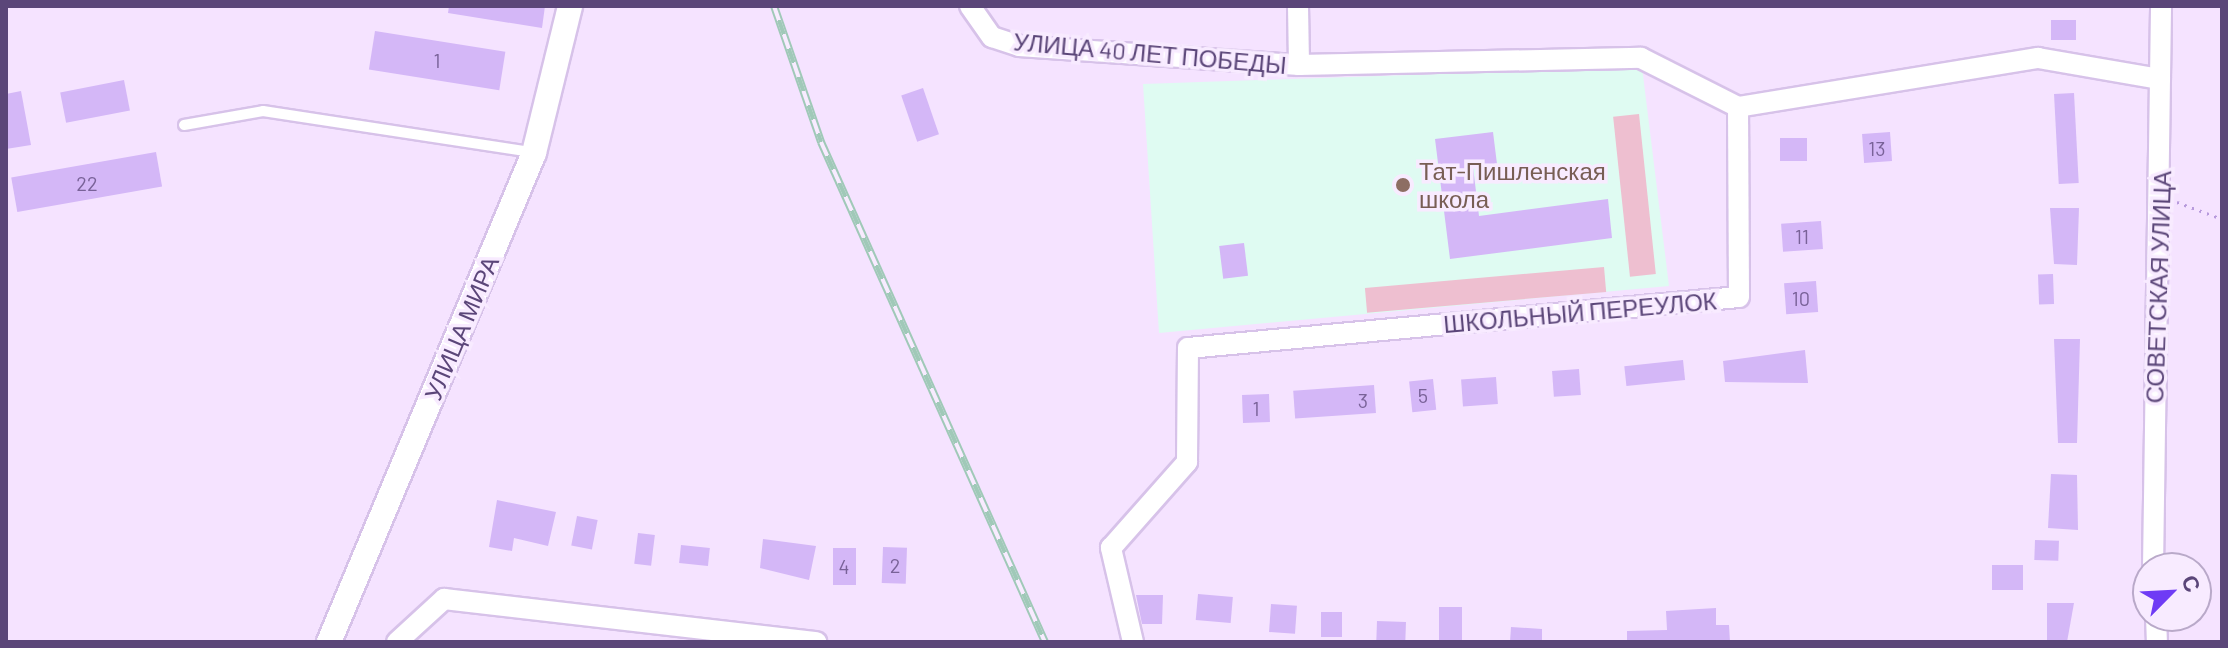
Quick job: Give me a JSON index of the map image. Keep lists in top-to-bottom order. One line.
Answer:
{"streets":{"street":["УЛИЦА 40 ЛЕТ ПОБЕДЫ","СОВЕТСКАЯ УЛИЦА","ШКОЛЬНЫЙ ПЕРЕУЛОК","УЛИЦА МИРА"]},"crossings":[["УЛИЦА 40 ЛЕТ ПОБЕДЫ","ШКОЛЬНЫЙ ПЕРЕУЛОК"]],"places":["Тат-Пишленская школа"],"house_numbers":["1","13","22","11","10","5","3","1","2","4"],"north":"top right"}
